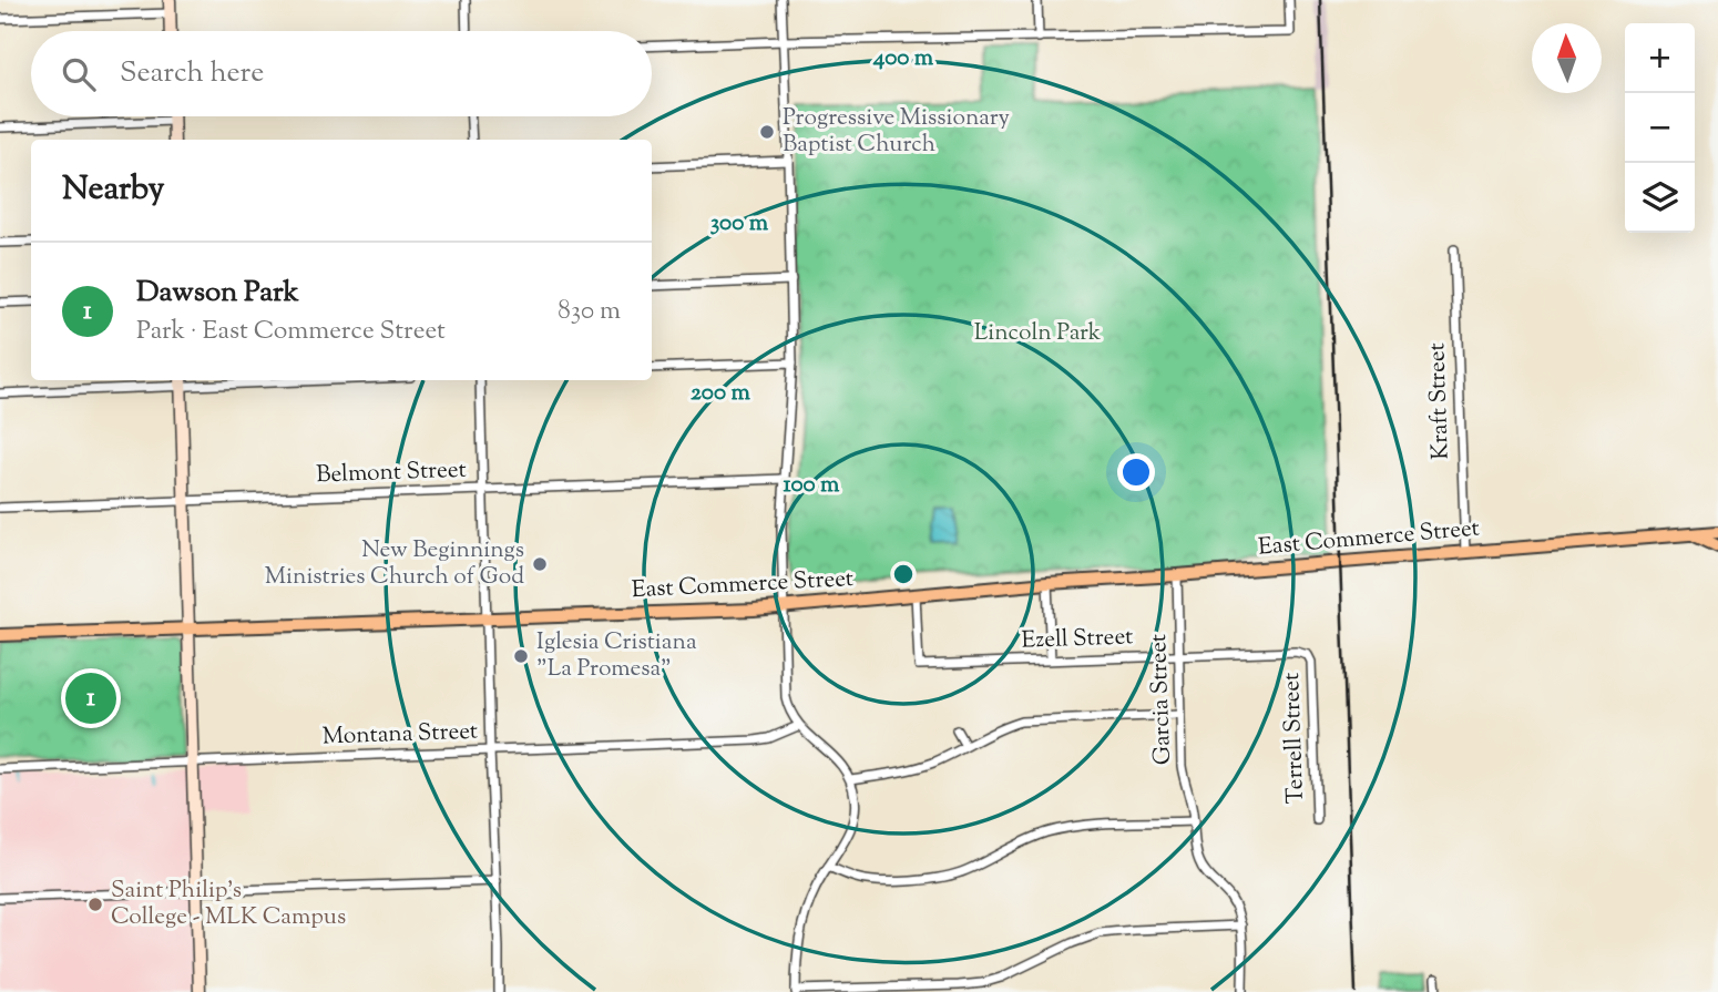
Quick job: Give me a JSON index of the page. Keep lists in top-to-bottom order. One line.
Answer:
{"streets":{"main road":["East Commerce Street"],"street":["Kraft Street","Belmont Street","Ezell Street","Garcia Street","Montana Street","Terrell Street"]},"crossings":[["Kraft Street","East Commerce Street"],["East Commerce Street","Ezell Street"],["East Commerce Street","Garcia Street"],["Ezell Street","Garcia Street"],["Ezell Street","Terrell Street"]],"parks":["Lincoln Park"],"places":["Progressive Missionary Baptist Church","New Beginnings Ministries Church of God","Iglesia Cristiana \"La Promesa\"","Saint Philip's College - MLK Campus"],"north":"top","page":{"map_buttons":["+","−"],"search":"Search here","heading":"Nearby","list":[{"mark":"1","name":"Dawson Park","note":"Park · East Commerce Street","value":"830 m"}],"pins":"1"},"rings":["400 m","300 m","200 m","100 m"]}
